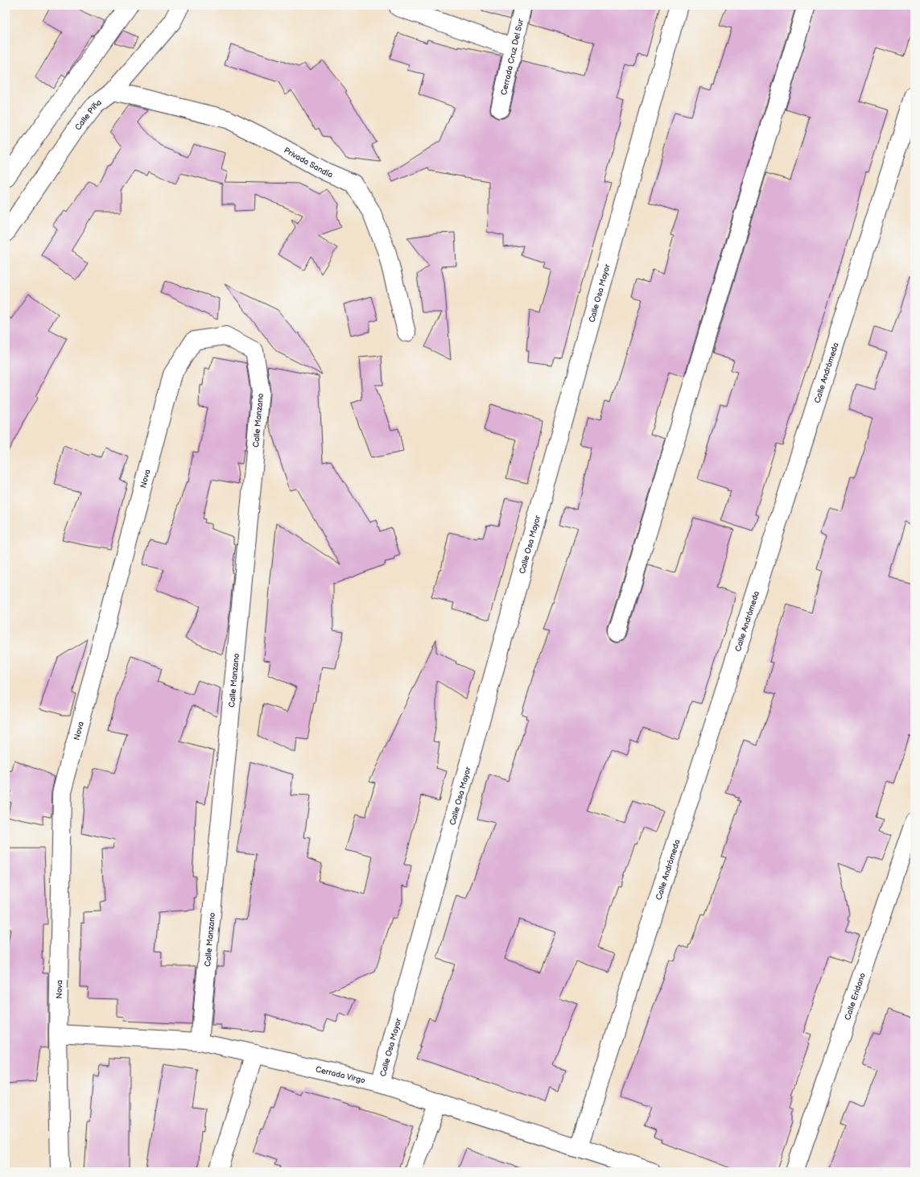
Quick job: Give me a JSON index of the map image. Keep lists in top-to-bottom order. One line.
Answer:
{"streets":{"street":["Cerrada Cruz Del Sur","Calle Piña","Privada Sandía","Calle Osa Mayor","Calle Andrómeda","Calle Manzano","Nova","Calle Eridano","Cerrada Virgo"]},"crossings":[["Calle Piña","Privada Sandía"],["Calle Osa Mayor","Cerrada Virgo"],["Calle Andrómeda","Cerrada Virgo"],["Calle Manzano","Nova"],["Calle Manzano","Cerrada Virgo"],["Nova","Cerrada Virgo"]]}
